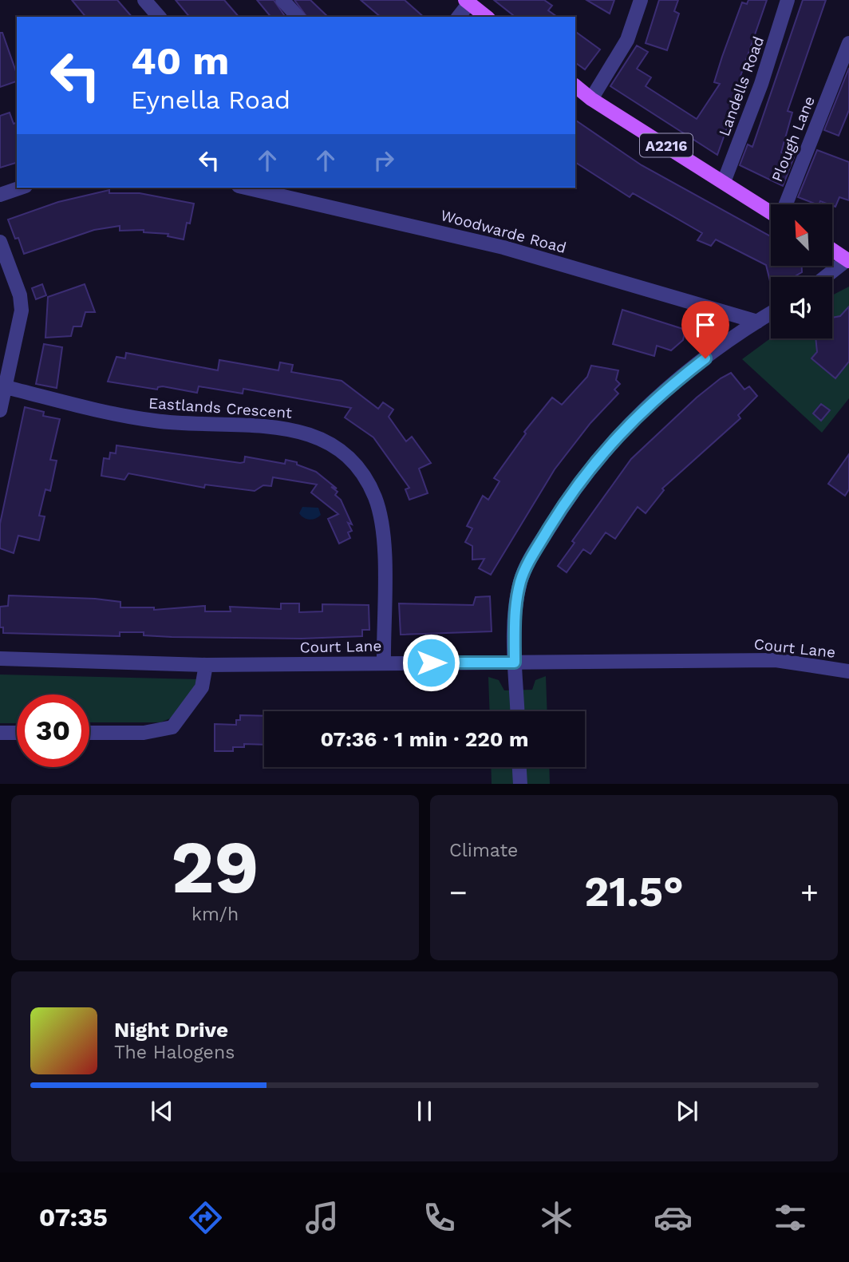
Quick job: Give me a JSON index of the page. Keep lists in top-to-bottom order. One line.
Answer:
{"streets":{"main road":["A2216"],"street":["Landells Road","Plough Lane","Woodwarde Road","Eastlands Crescent","Court Lane"]},"crossings":[["Landells Road","A2216"],["Eastlands Crescent","Court Lane"]],"north":"top left","page":{"turn":["40 m","Eynella Road"],"limit":"30","trip":"07:36 · 1 min · 220 m","tile":[["29","km/h"],"Climate"],"heat":["−","21.5°","+"],"song":["Night Drive","The Halogens"],"tabs":"07:35"}}
